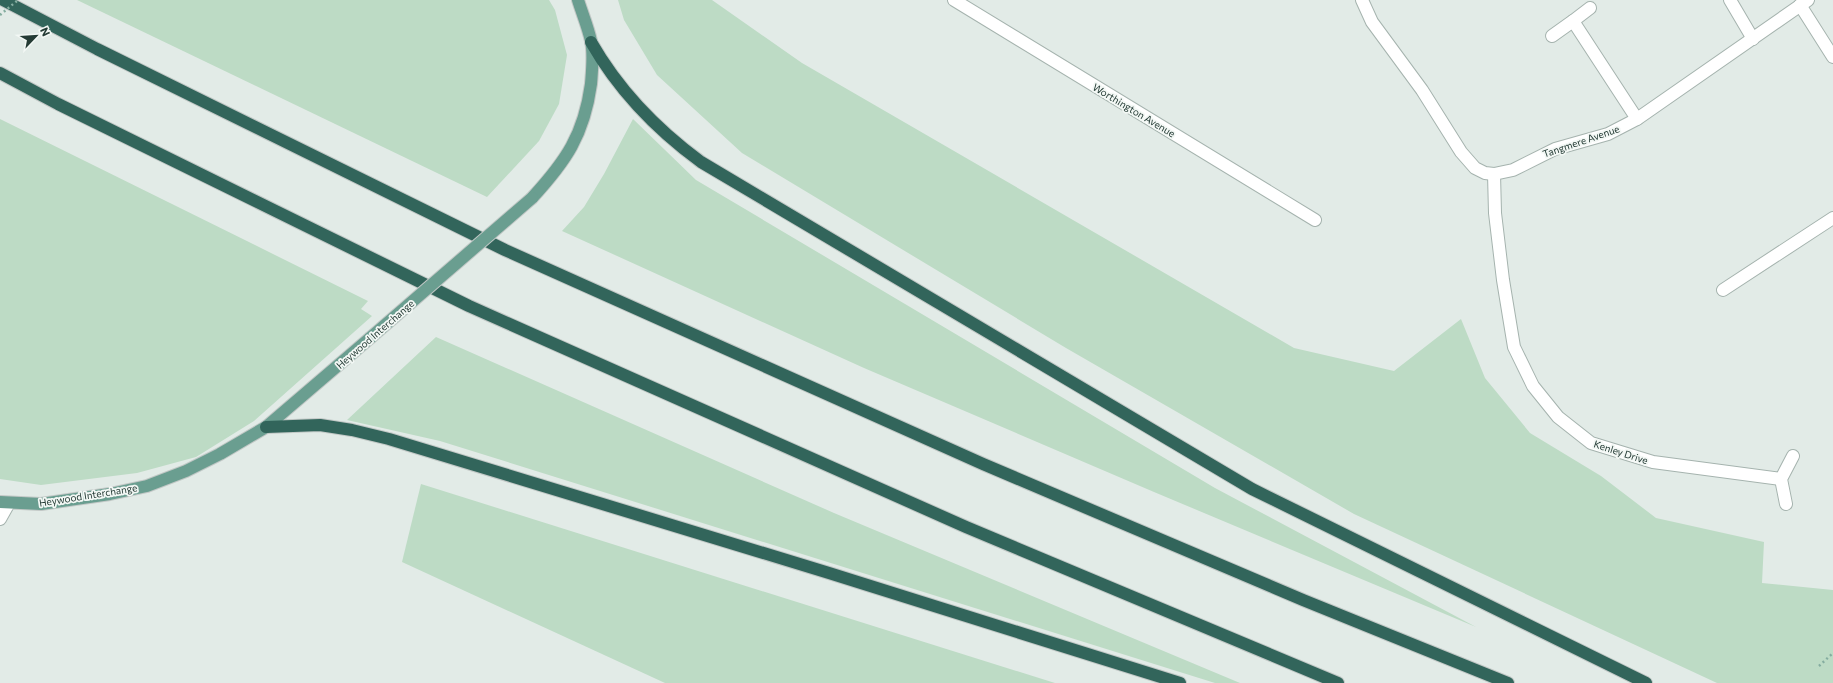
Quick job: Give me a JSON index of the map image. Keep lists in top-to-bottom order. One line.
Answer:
{"streets":{"main road":["Heywood Interchange"],"street":["Worthington Avenue","Tangmere Avenue","Kenley Drive"]},"crossings":[["Tangmere Avenue","Kenley Drive"]],"north":"top right"}
